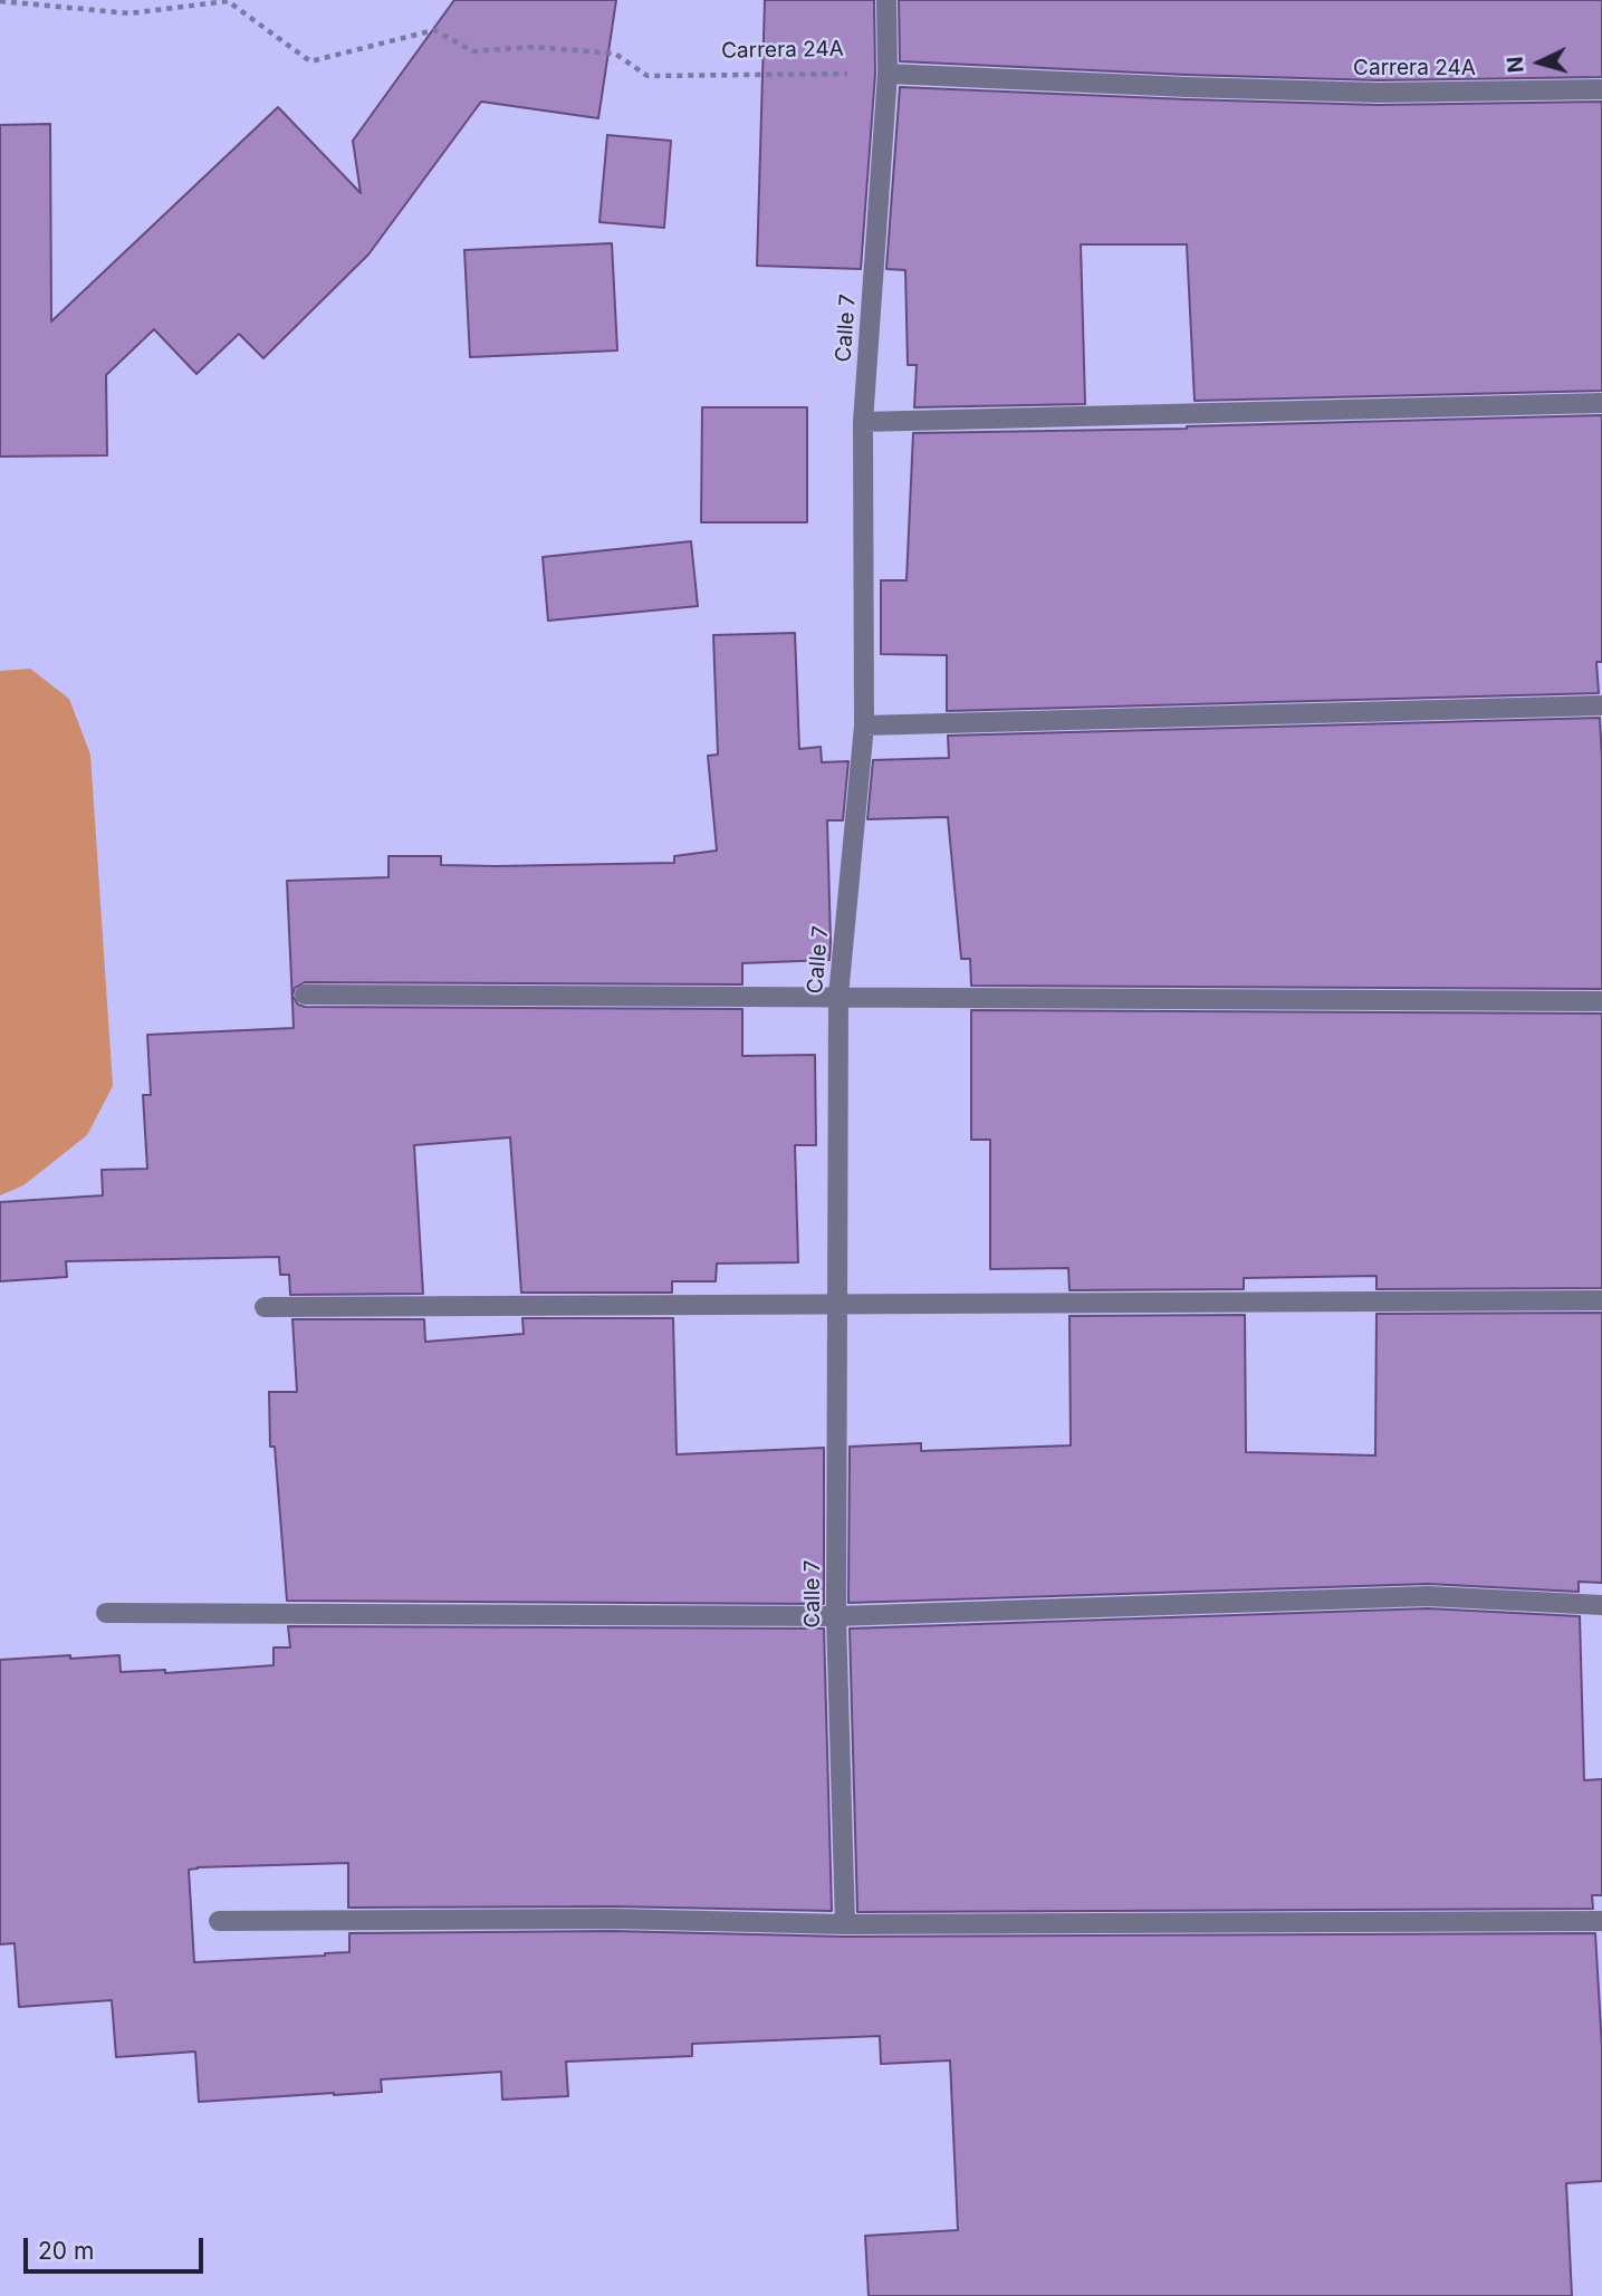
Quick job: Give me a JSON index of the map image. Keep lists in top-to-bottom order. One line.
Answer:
{"streets":{"street":["Carrera 24A","Calle 7"]},"crossings":[["Carrera 24A","Calle 7"]],"scale_bar":"20 m","north":"left"}
